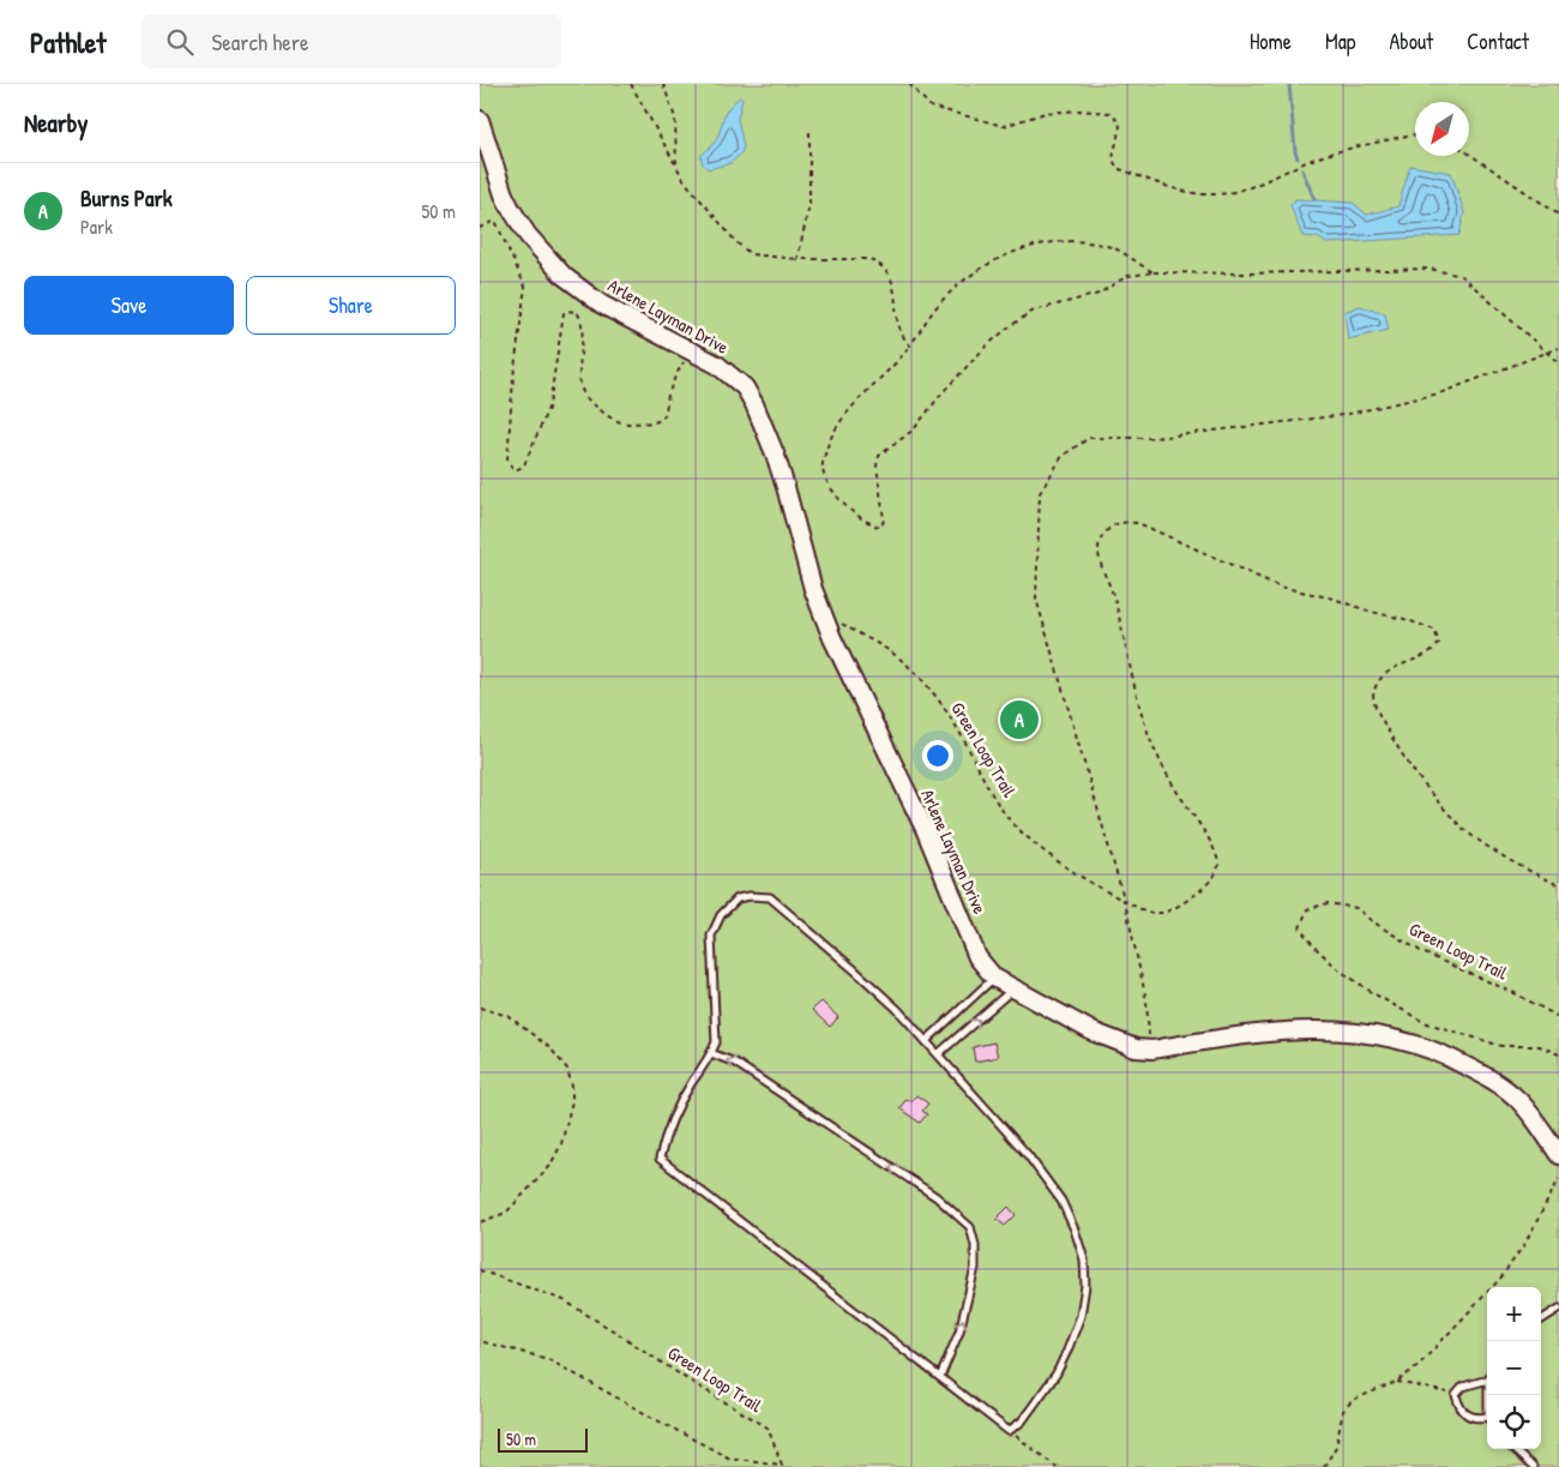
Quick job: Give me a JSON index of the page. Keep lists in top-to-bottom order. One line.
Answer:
{"streets":{"street":["Arlene Layman Drive"],"path":["Green Loop Trail"]},"scale_bar":"50 m","north":"bottom left","page":{"header":"Pathlet","search":"Search here","nav":["Home","Map","About","Contact"],"heading":"Nearby","list":[{"mark":"A","name":"Burns Park","note":"Park","value":"50 m"}],"buttons":["Save","Share"],"pins":"A","map_buttons":["+","−"],"scale":"50 m"}}
